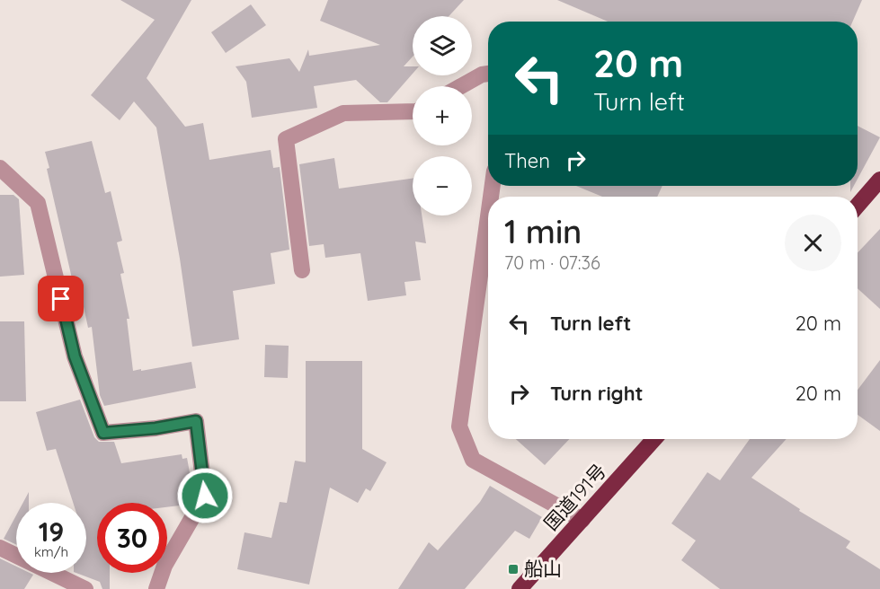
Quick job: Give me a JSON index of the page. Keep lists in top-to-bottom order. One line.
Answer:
{"streets":{"highway":["国道191号"]},"places":{"transit":["船山"]},"page":{"map_buttons":["+","−"],"turn":["20 m","Turn left"],"then":"Then","heading":["1 min","70 m · 07:36"],"list":[{"name":"Turn left","value":"20 m"},{"name":"Turn right","value":"20 m"}],"speed":"19 km/h","limit":"30"}}
